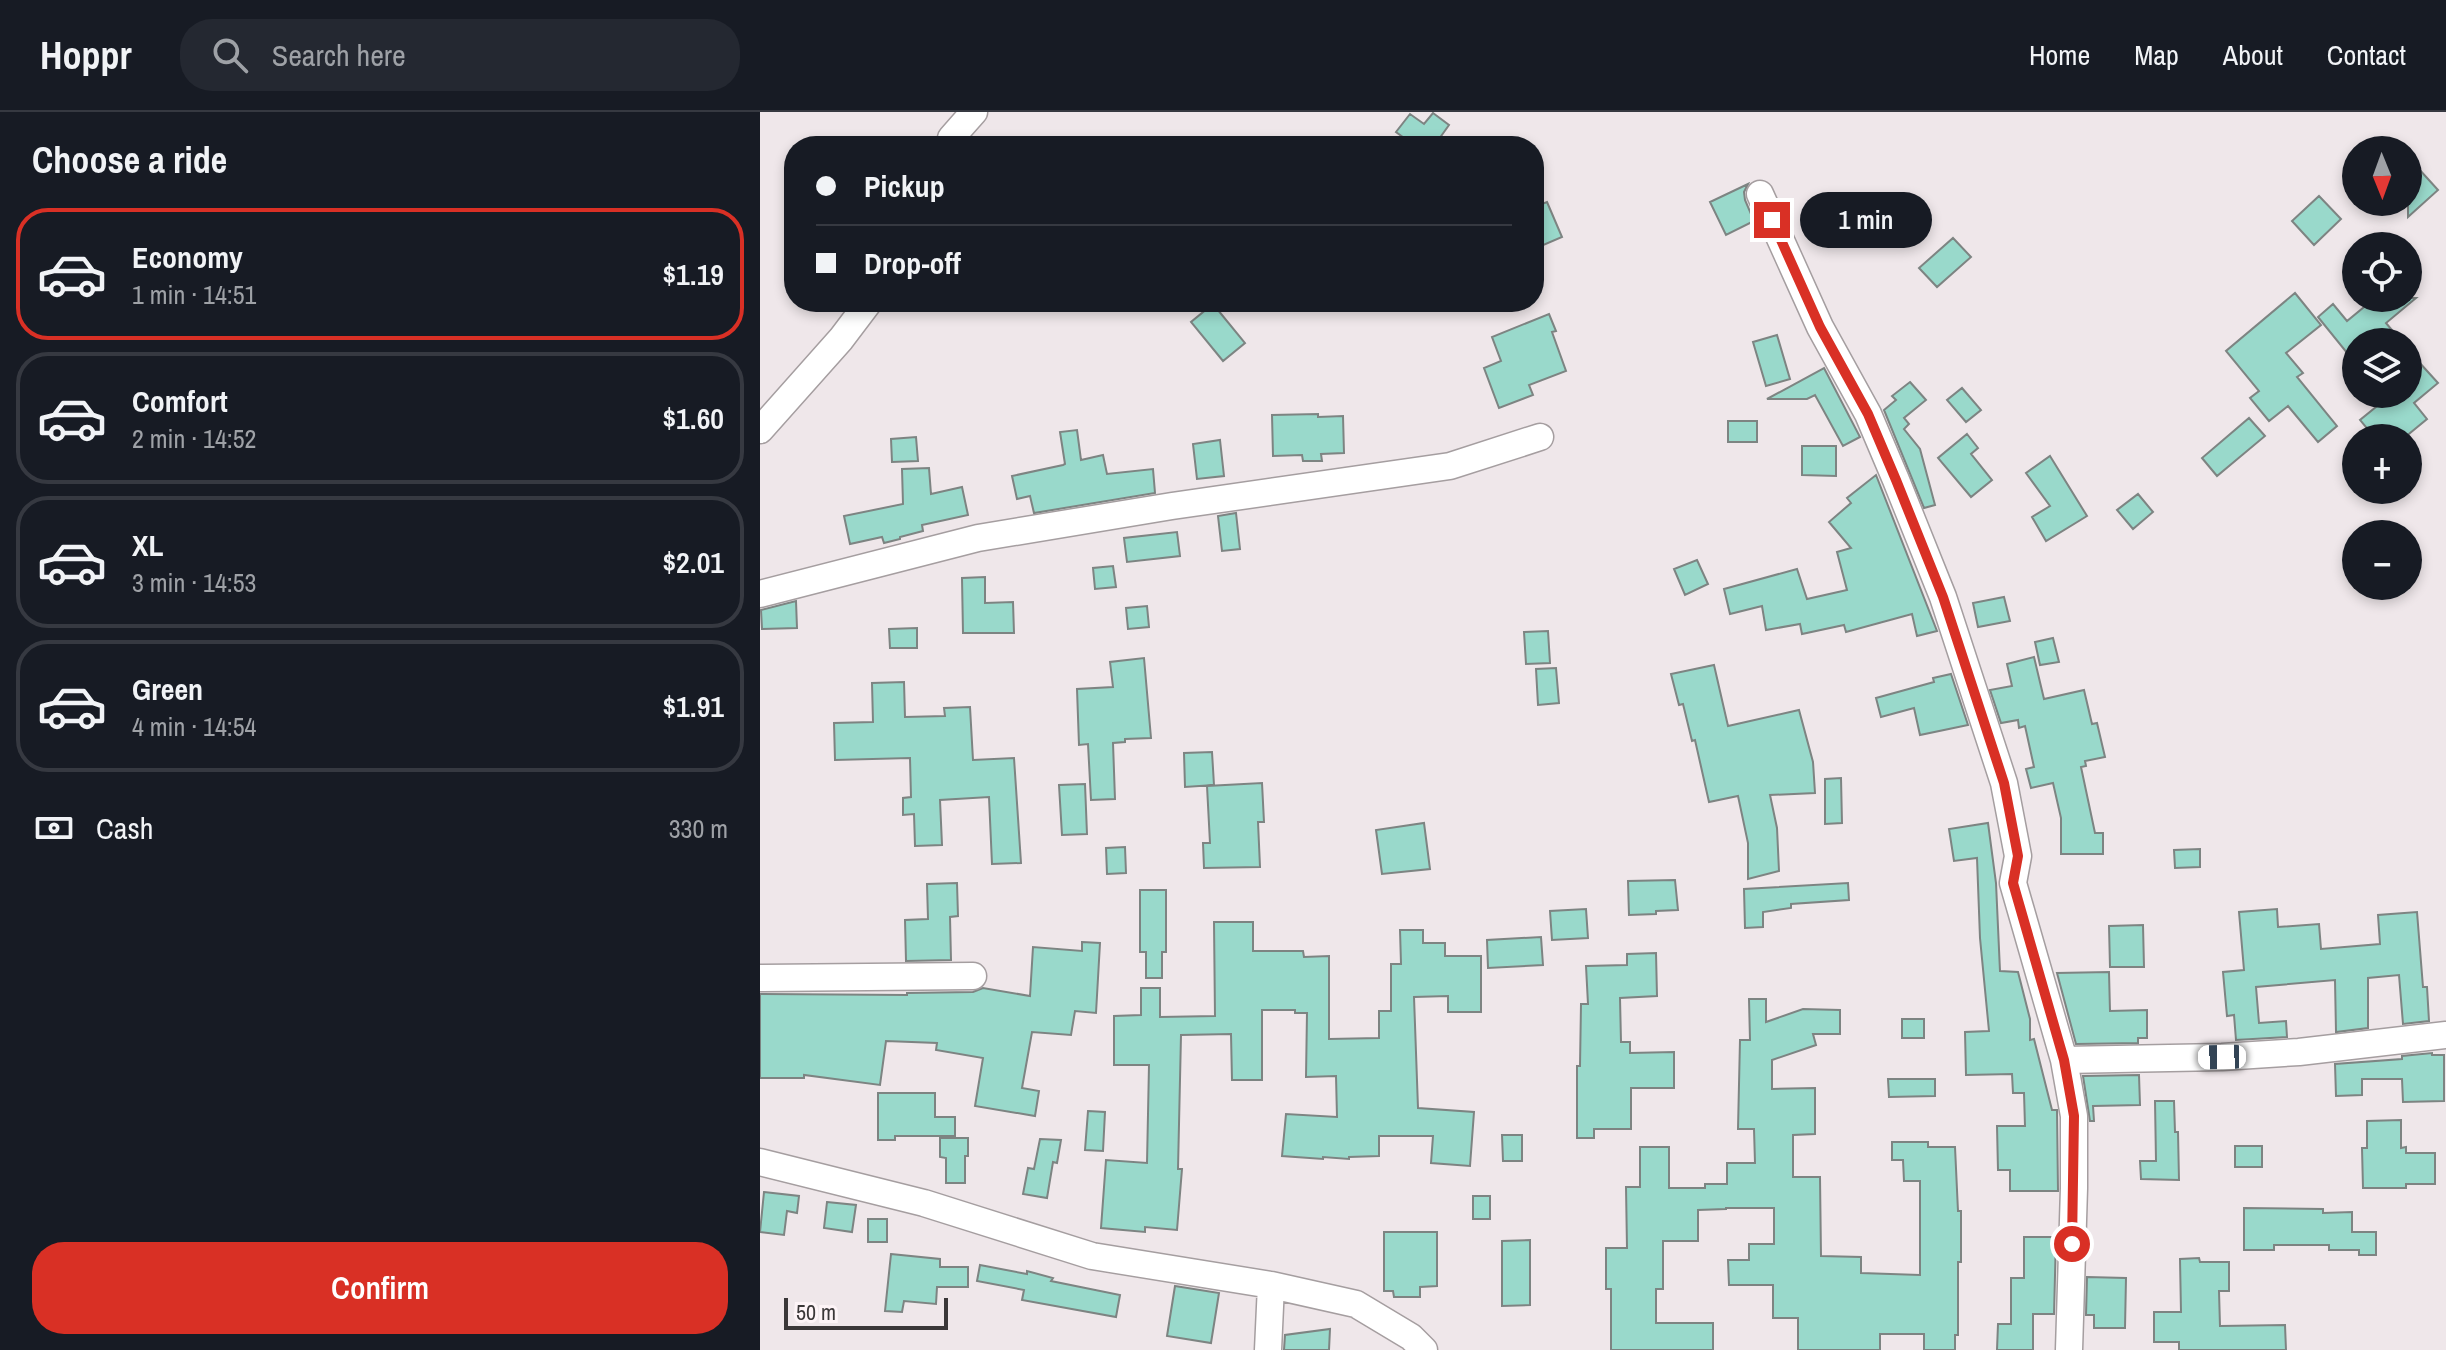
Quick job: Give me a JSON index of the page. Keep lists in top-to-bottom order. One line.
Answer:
{"scale_bar":"50 m","north":"bottom","page":{"header":"Hoppr","search":"Search here","nav":["Home","Map","About","Contact"],"heading":"Choose a ride","map_buttons":["+","−"],"banner":["Pickup","Drop-off"],"bubble":"1 min","list":[{"name":"Economy","note":"1 min · 14:51","value":"$1.19"},{"name":"Comfort","note":"2 min · 14:52","value":"$1.60"},{"name":"XL","note":"3 min · 14:53","value":"$2.01"},{"name":"Green","note":"4 min · 14:54","value":"$1.91"}],"pay":["Cash","330 m"],"buttons":"Confirm","scale":"50 m"}}
